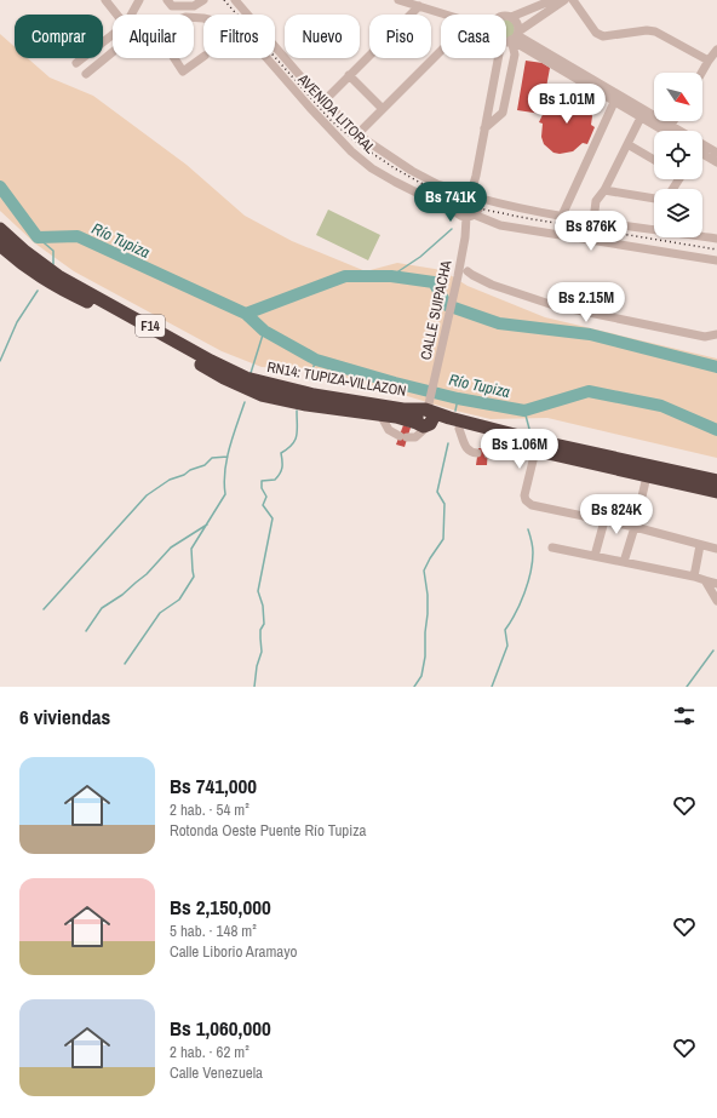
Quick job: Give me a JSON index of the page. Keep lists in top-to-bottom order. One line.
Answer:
{"streets":{"highway":["F14","RN14: TUPIZA-VILLAZON"],"street":["AVENIDA LITORAL","CALLE SUIPACHA"]},"crossings":[["AVENIDA LITORAL","CALLE SUIPACHA"],["CALLE SUIPACHA","F14"],["CALLE SUIPACHA","RN14: TUPIZA-VILLAZON"],["F14","RN14: TUPIZA-VILLAZON"]],"water":["Río Tupiza"],"north":"bottom right","page":{"chip":["Comprar","Alquilar","Filtros","Nuevo","Piso","Casa"],"price":["Bs 1.01M","Bs 741K","Bs 876K","Bs 2.15M","Bs 1.06M","Bs 824K"],"heading":"6 viviendas","list":[{"name":"Bs 741,000","note":"2 hab. · 54 m² · Rotonda Oeste Puente Río Tupiza"},{"name":"Bs 2,150,000","note":"5 hab. · 148 m² · Calle Liborio Aramayo"},{"name":"Bs 1,060,000","note":"2 hab. · 62 m² · Calle Venezuela"}]}}
